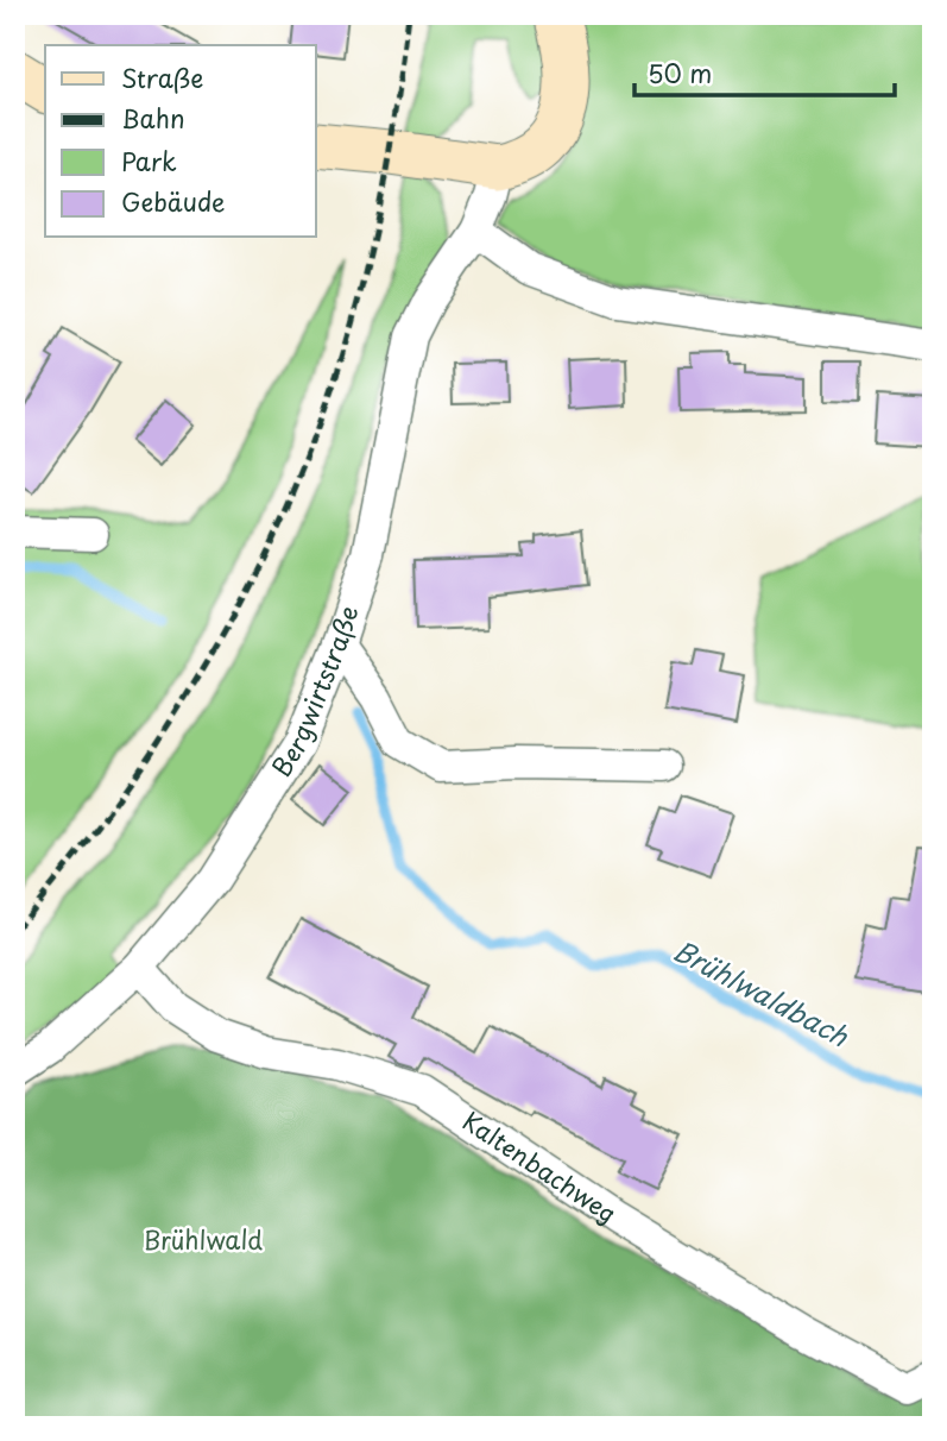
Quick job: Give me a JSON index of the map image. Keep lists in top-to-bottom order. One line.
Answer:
{"streets":{"street":["Bergwirtstraße","Kaltenbachweg"]},"crossings":[["Bergwirtstraße","Kaltenbachweg"]],"water":["Brühlwaldbach"],"parks":["Brühlwald"],"legend":["Straße","Bahn","Park","Gebäude"],"scale_bar":"50 m"}
